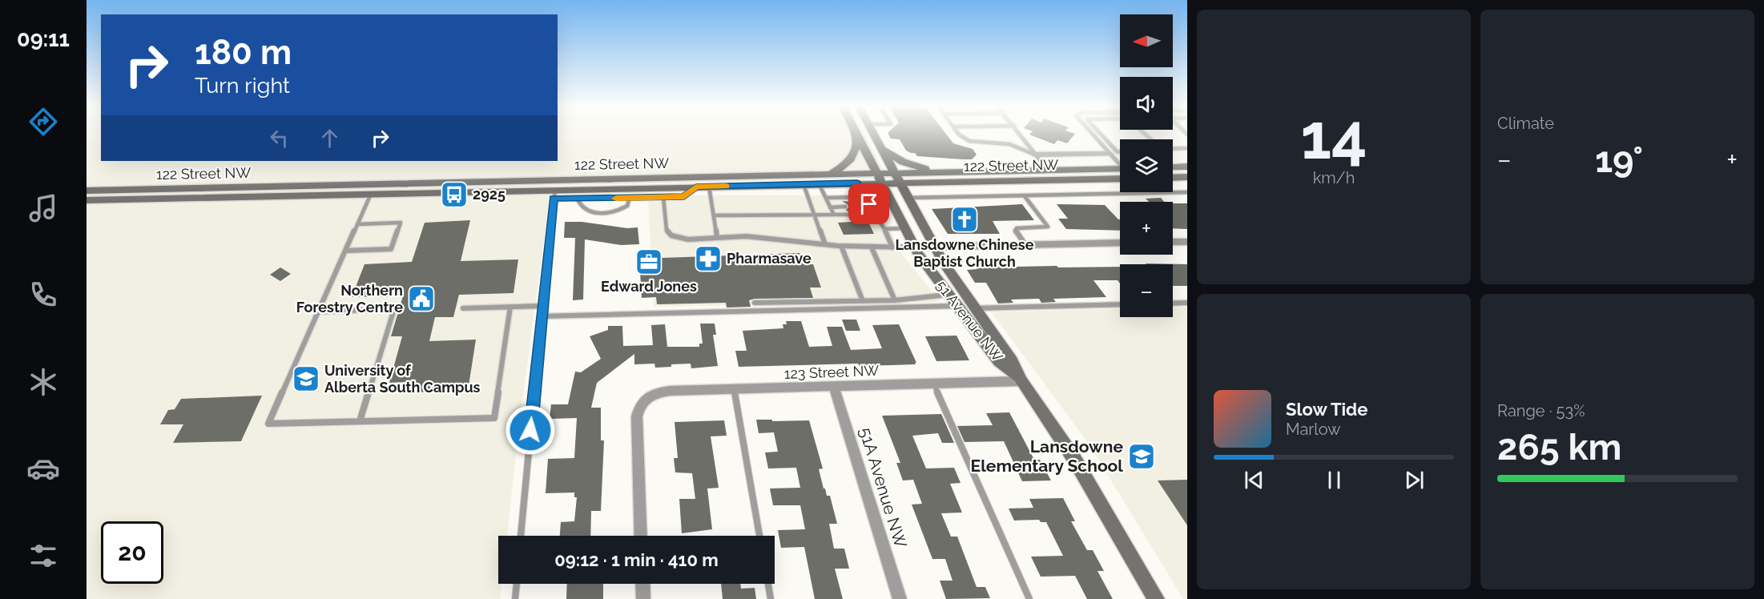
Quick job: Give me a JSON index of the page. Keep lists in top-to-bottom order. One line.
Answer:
{"streets":{"main road":["122 Street NW","51 Avenue NW"],"street":["123 Street NW","51A Avenue NW"]},"crossings":[["122 Street NW","51 Avenue NW"],["51 Avenue NW","123 Street NW"],["123 Street NW","51A Avenue NW"]],"places":{"bus stop":["2925"],"church":["Lansdowne Chinese Baptist Church"],"pharmacy":["Pharmasave"],"office":["Edward Jones"],"public building":["Northern Forestry Centre"],"school or university":["University of Alberta South Campus","Lansdowne Elementary School"]},"north":"left","page":{"tabs":"09:11","tile":[["14","km/h"],"Climate",["Range · 53%","265 km"]],"map_buttons":["+","−"],"turn":["180 m","Turn right"],"heat":["−","19°","+"],"song":["Slow Tide","Marlow"],"limit":"20","trip":"09:12 · 1 min · 410 m"}}
